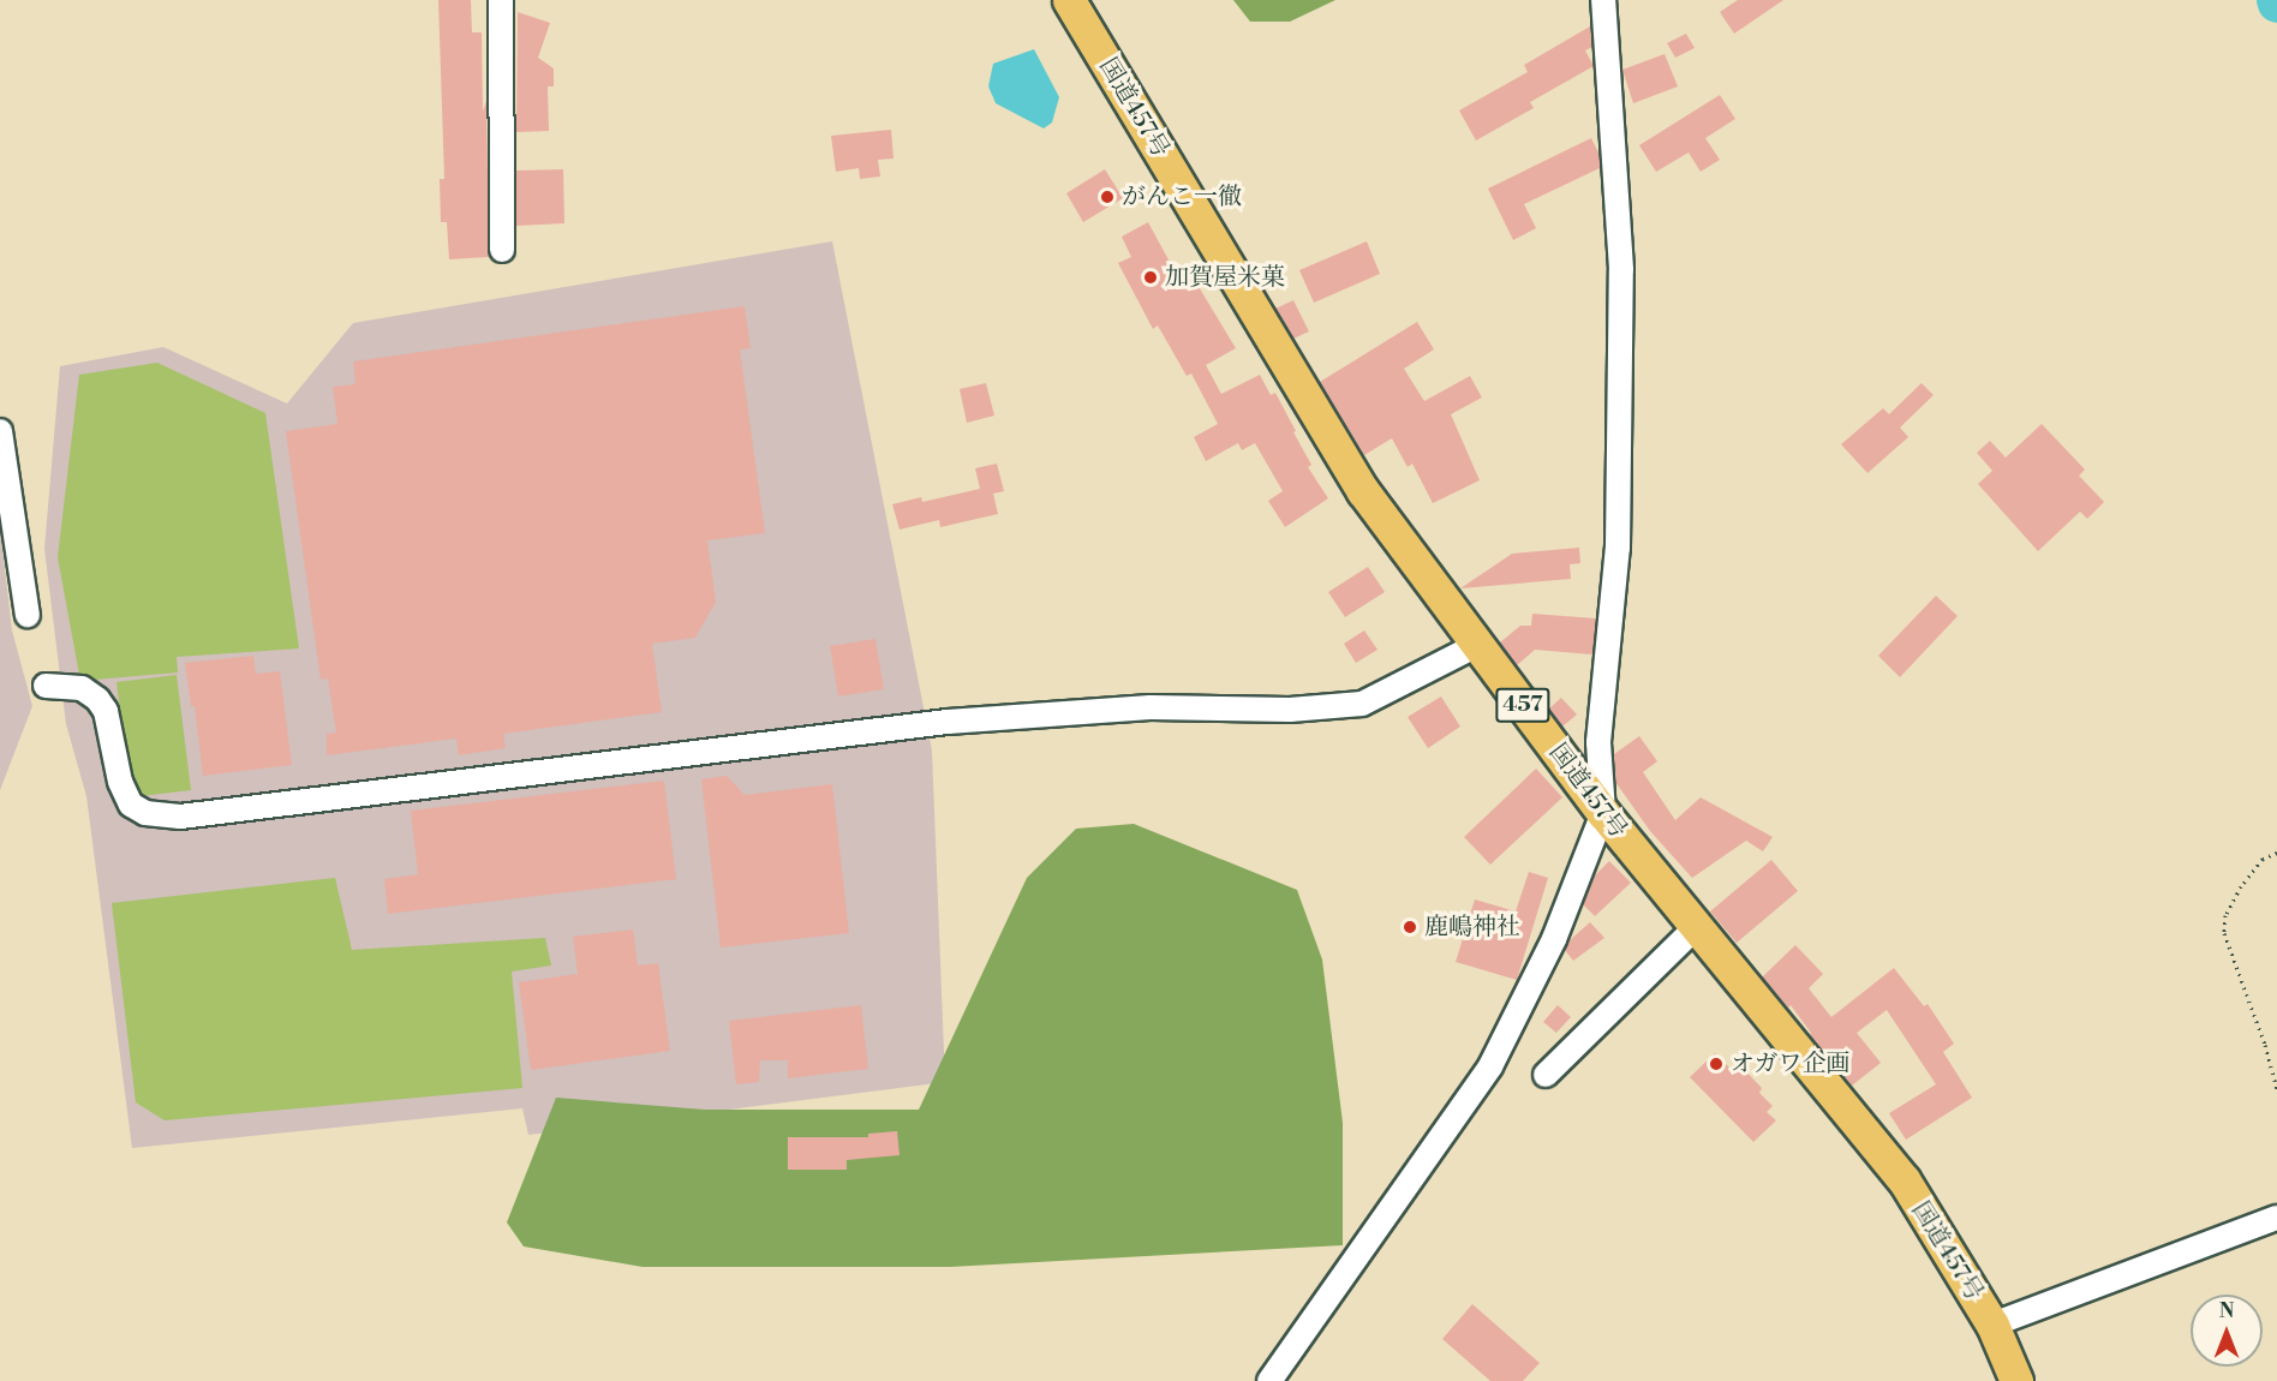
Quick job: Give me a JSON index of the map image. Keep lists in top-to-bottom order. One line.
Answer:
{"streets":{"highway":["国道457号","457"]},"places":["がんこ一徹","加賀屋米菓","鹿嶋神社","オガワ企画"],"north":"top"}
